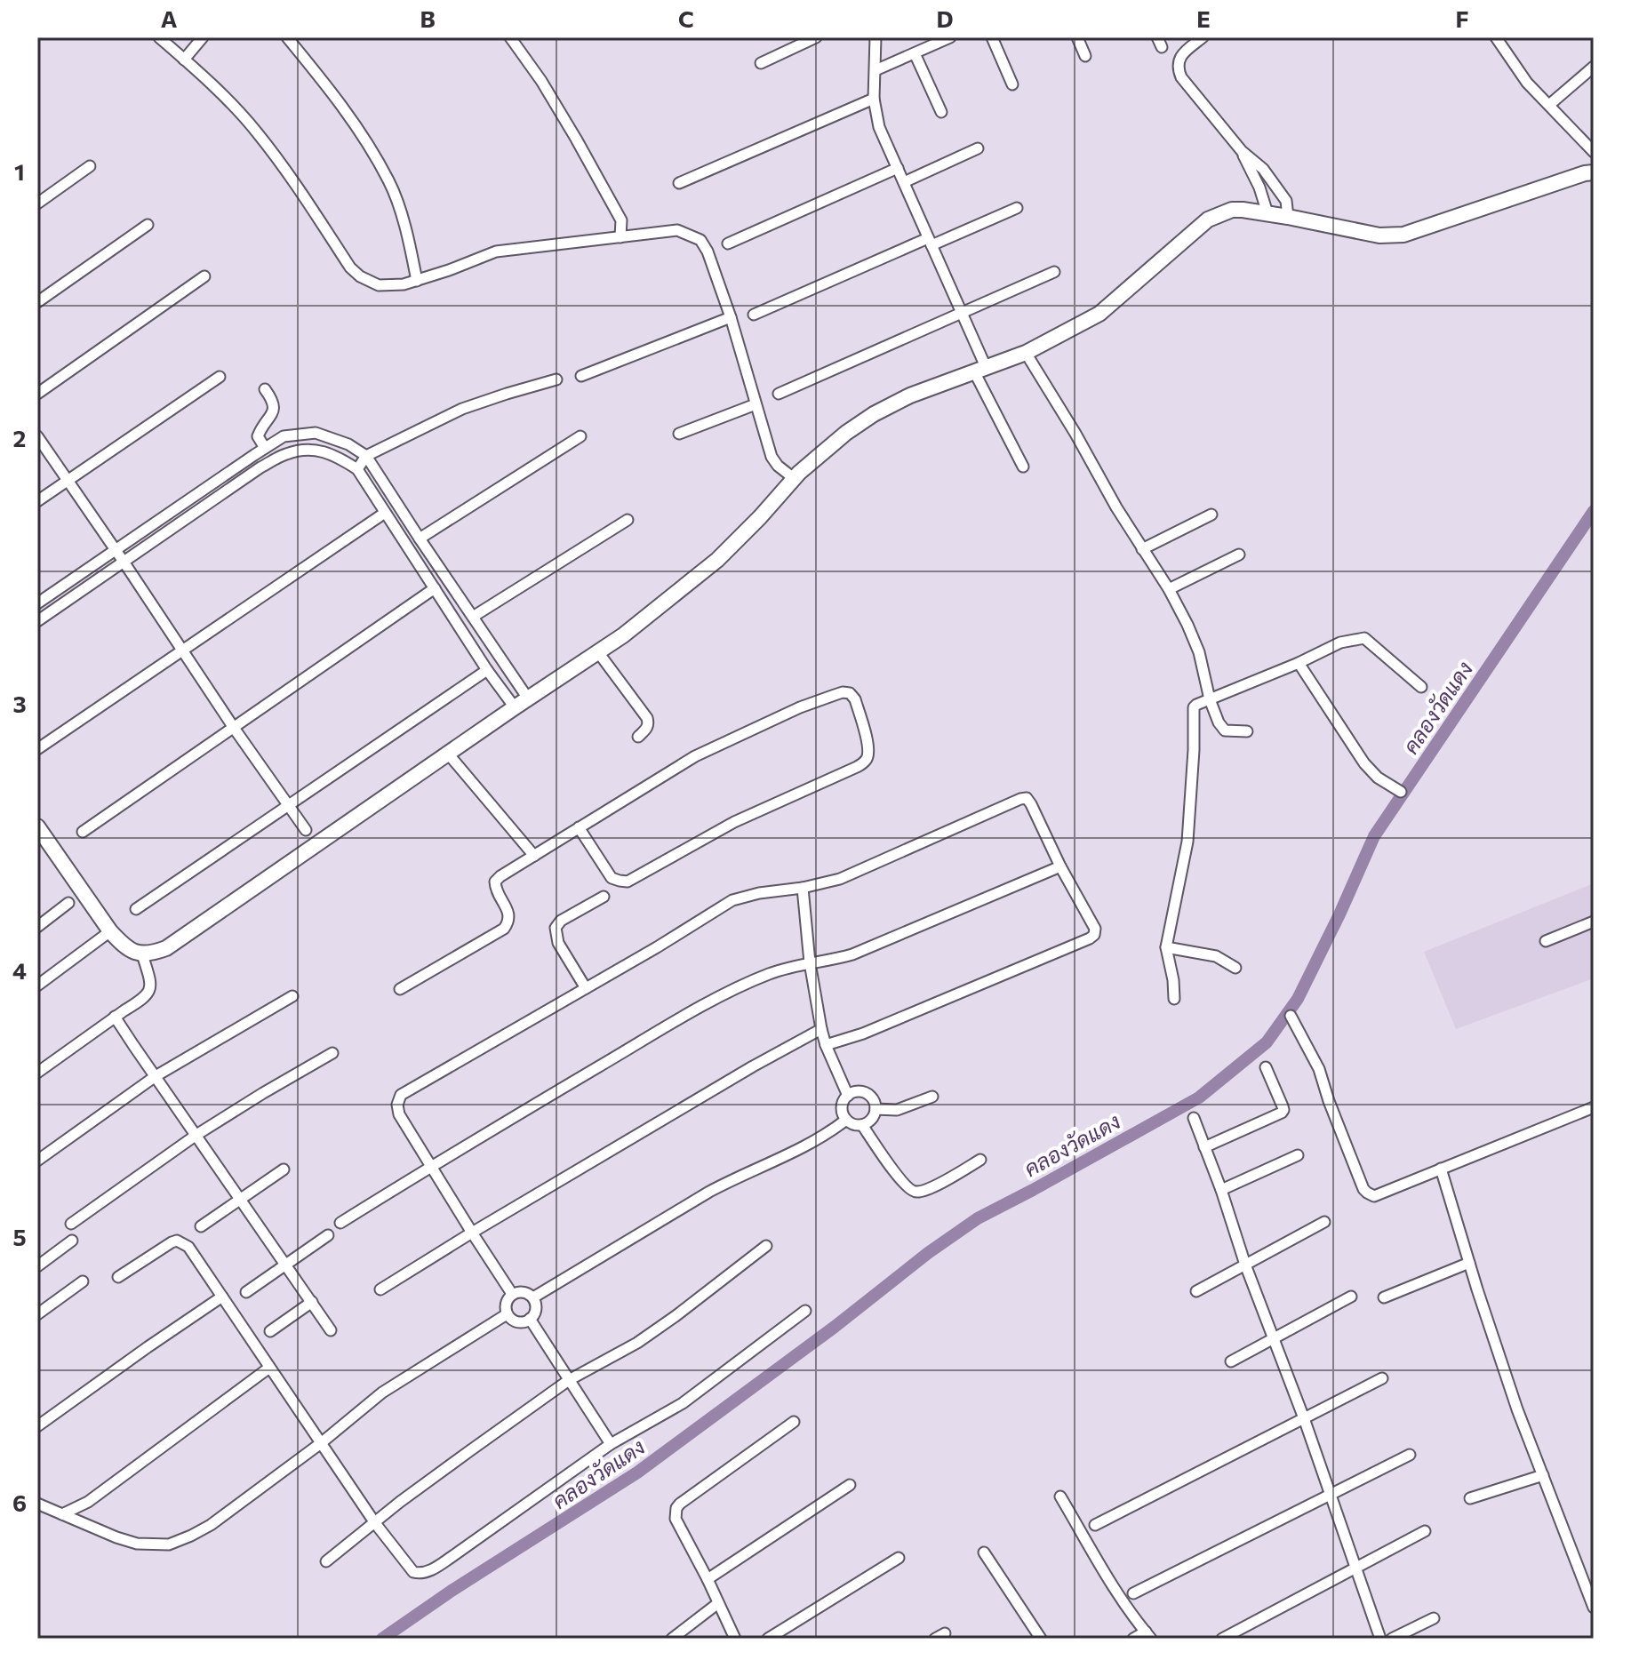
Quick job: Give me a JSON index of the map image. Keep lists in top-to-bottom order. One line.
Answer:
{"water":["คลองวัดแดง"],"grid":{"columns":["A","B","C","D","E","F"],"rows":["1","2","3","4","5","6"]}}
